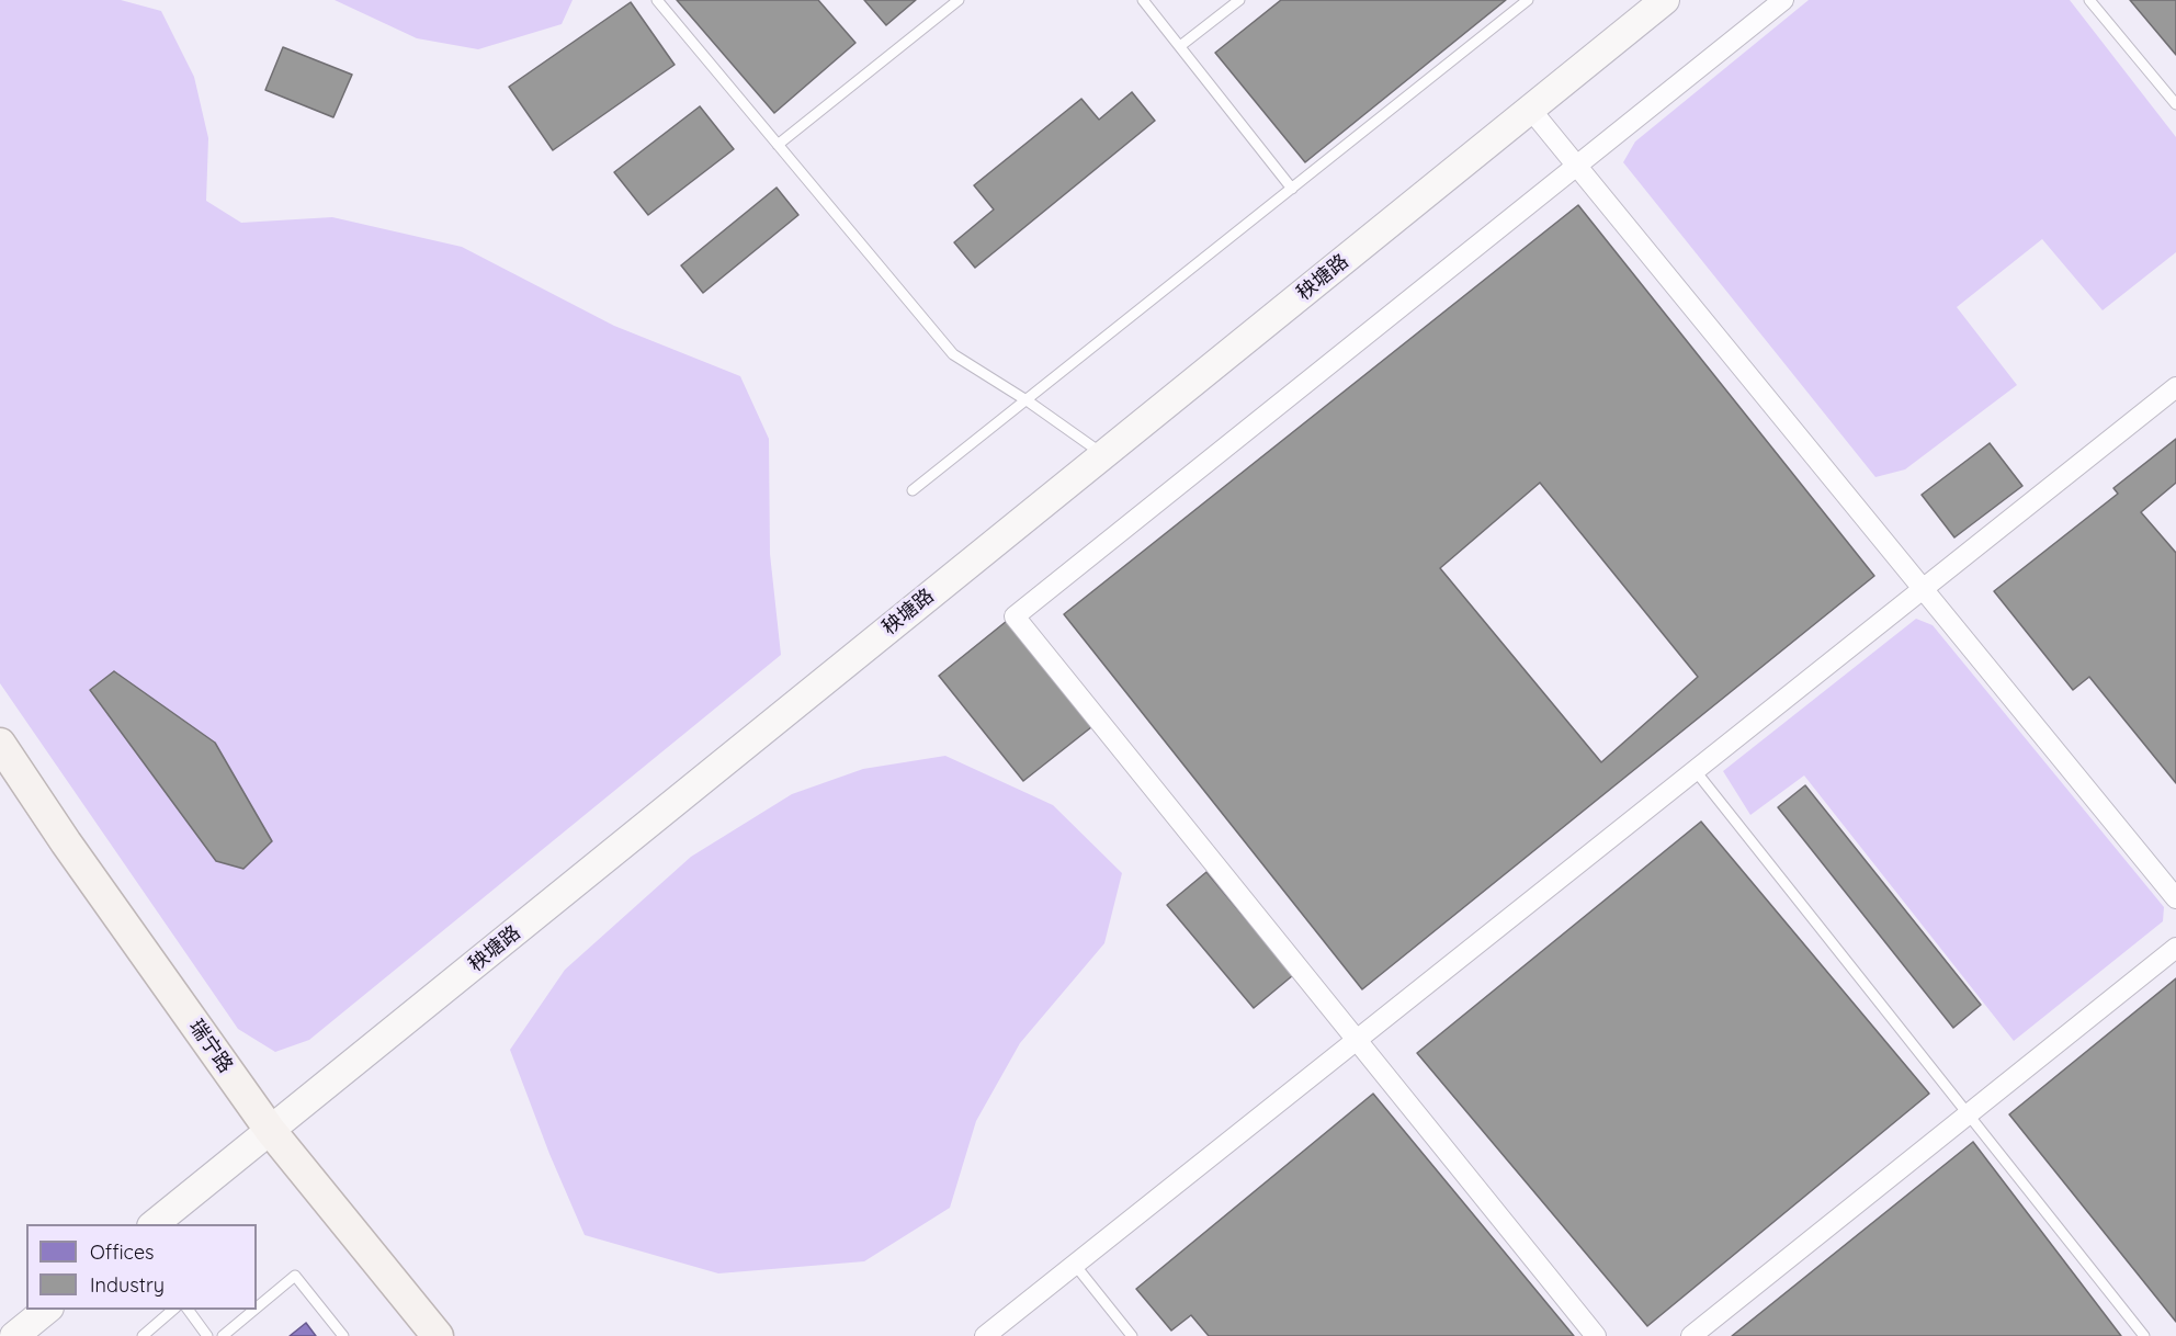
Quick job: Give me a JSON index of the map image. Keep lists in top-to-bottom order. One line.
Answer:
{"streets":{"main road":["秧塘路","瑞宁路"]},"crossings":[["秧塘路","瑞宁路"]],"legend":["Offices","Industry"]}
